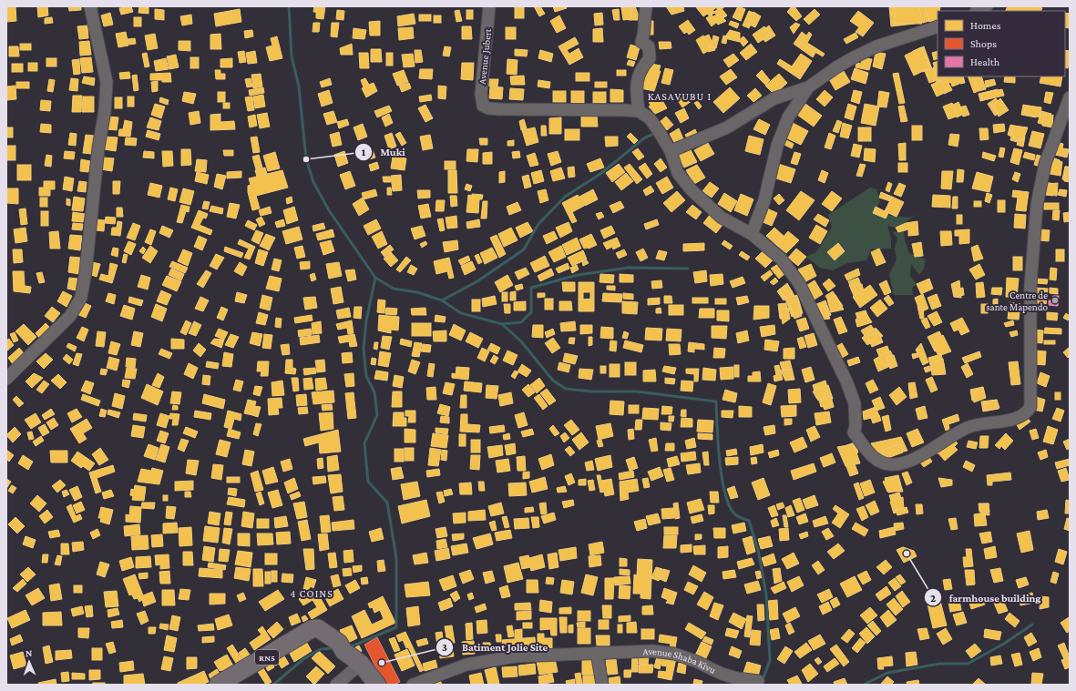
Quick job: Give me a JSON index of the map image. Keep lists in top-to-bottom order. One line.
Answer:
{"streets":{"highway":["RN5"],"street":["Avenue Jubert","Avenue Shaba Kivu"]},"districts":["KASAVUBU I","4 COINS"],"places":["Muki","Centre de sante Mapendo","farmhouse building","Batiment Jolie Site"],"legend":["Homes","Shops","Health"],"north":"top"}
